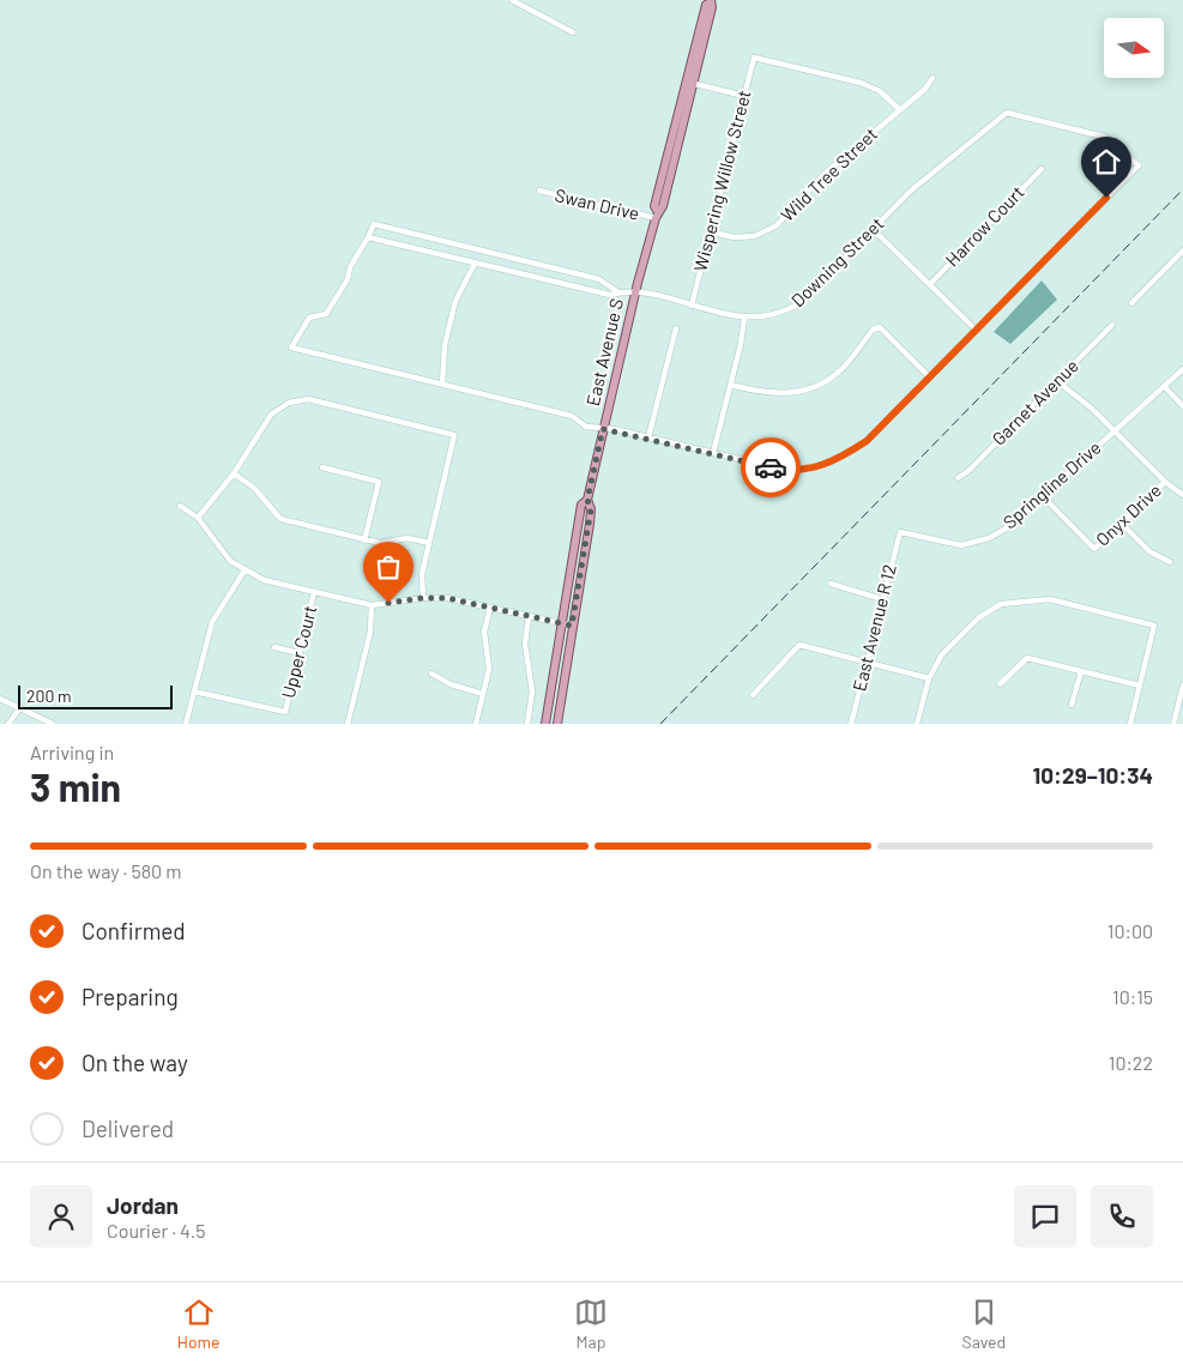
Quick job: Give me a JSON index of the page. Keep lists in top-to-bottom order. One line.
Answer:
{"streets":{"main road":["East Avenue S"],"street":["Wild Tree Street","Wispering Willow Street","Swan Drive","Harrow Court","Downing Street","Garnet Avenue","Springline Drive","Onyx Drive","East Avenue R 12","Upper Court"]},"crossings":[["Wild Tree Street","Wispering Willow Street"],["Wispering Willow Street","Downing Street"],["Swan Drive","East Avenue S"],["Downing Street","East Avenue S"],["Springline Drive","Onyx Drive"],["Springline Drive","East Avenue R 12"]],"scale_bar":"200 m","north":"right","page":{"scale":"200 m","heading":["3 min","Arriving in","10:29–10:34"],"panel":["Jordan","Courier · 4.5"],"bar":"On the way · 580 m","list":[["Confirmed","10:00"],["Preparing","10:15"],["On the way","10:22"],"Delivered"],"tabs":["Home","Map","Saved"]}}
